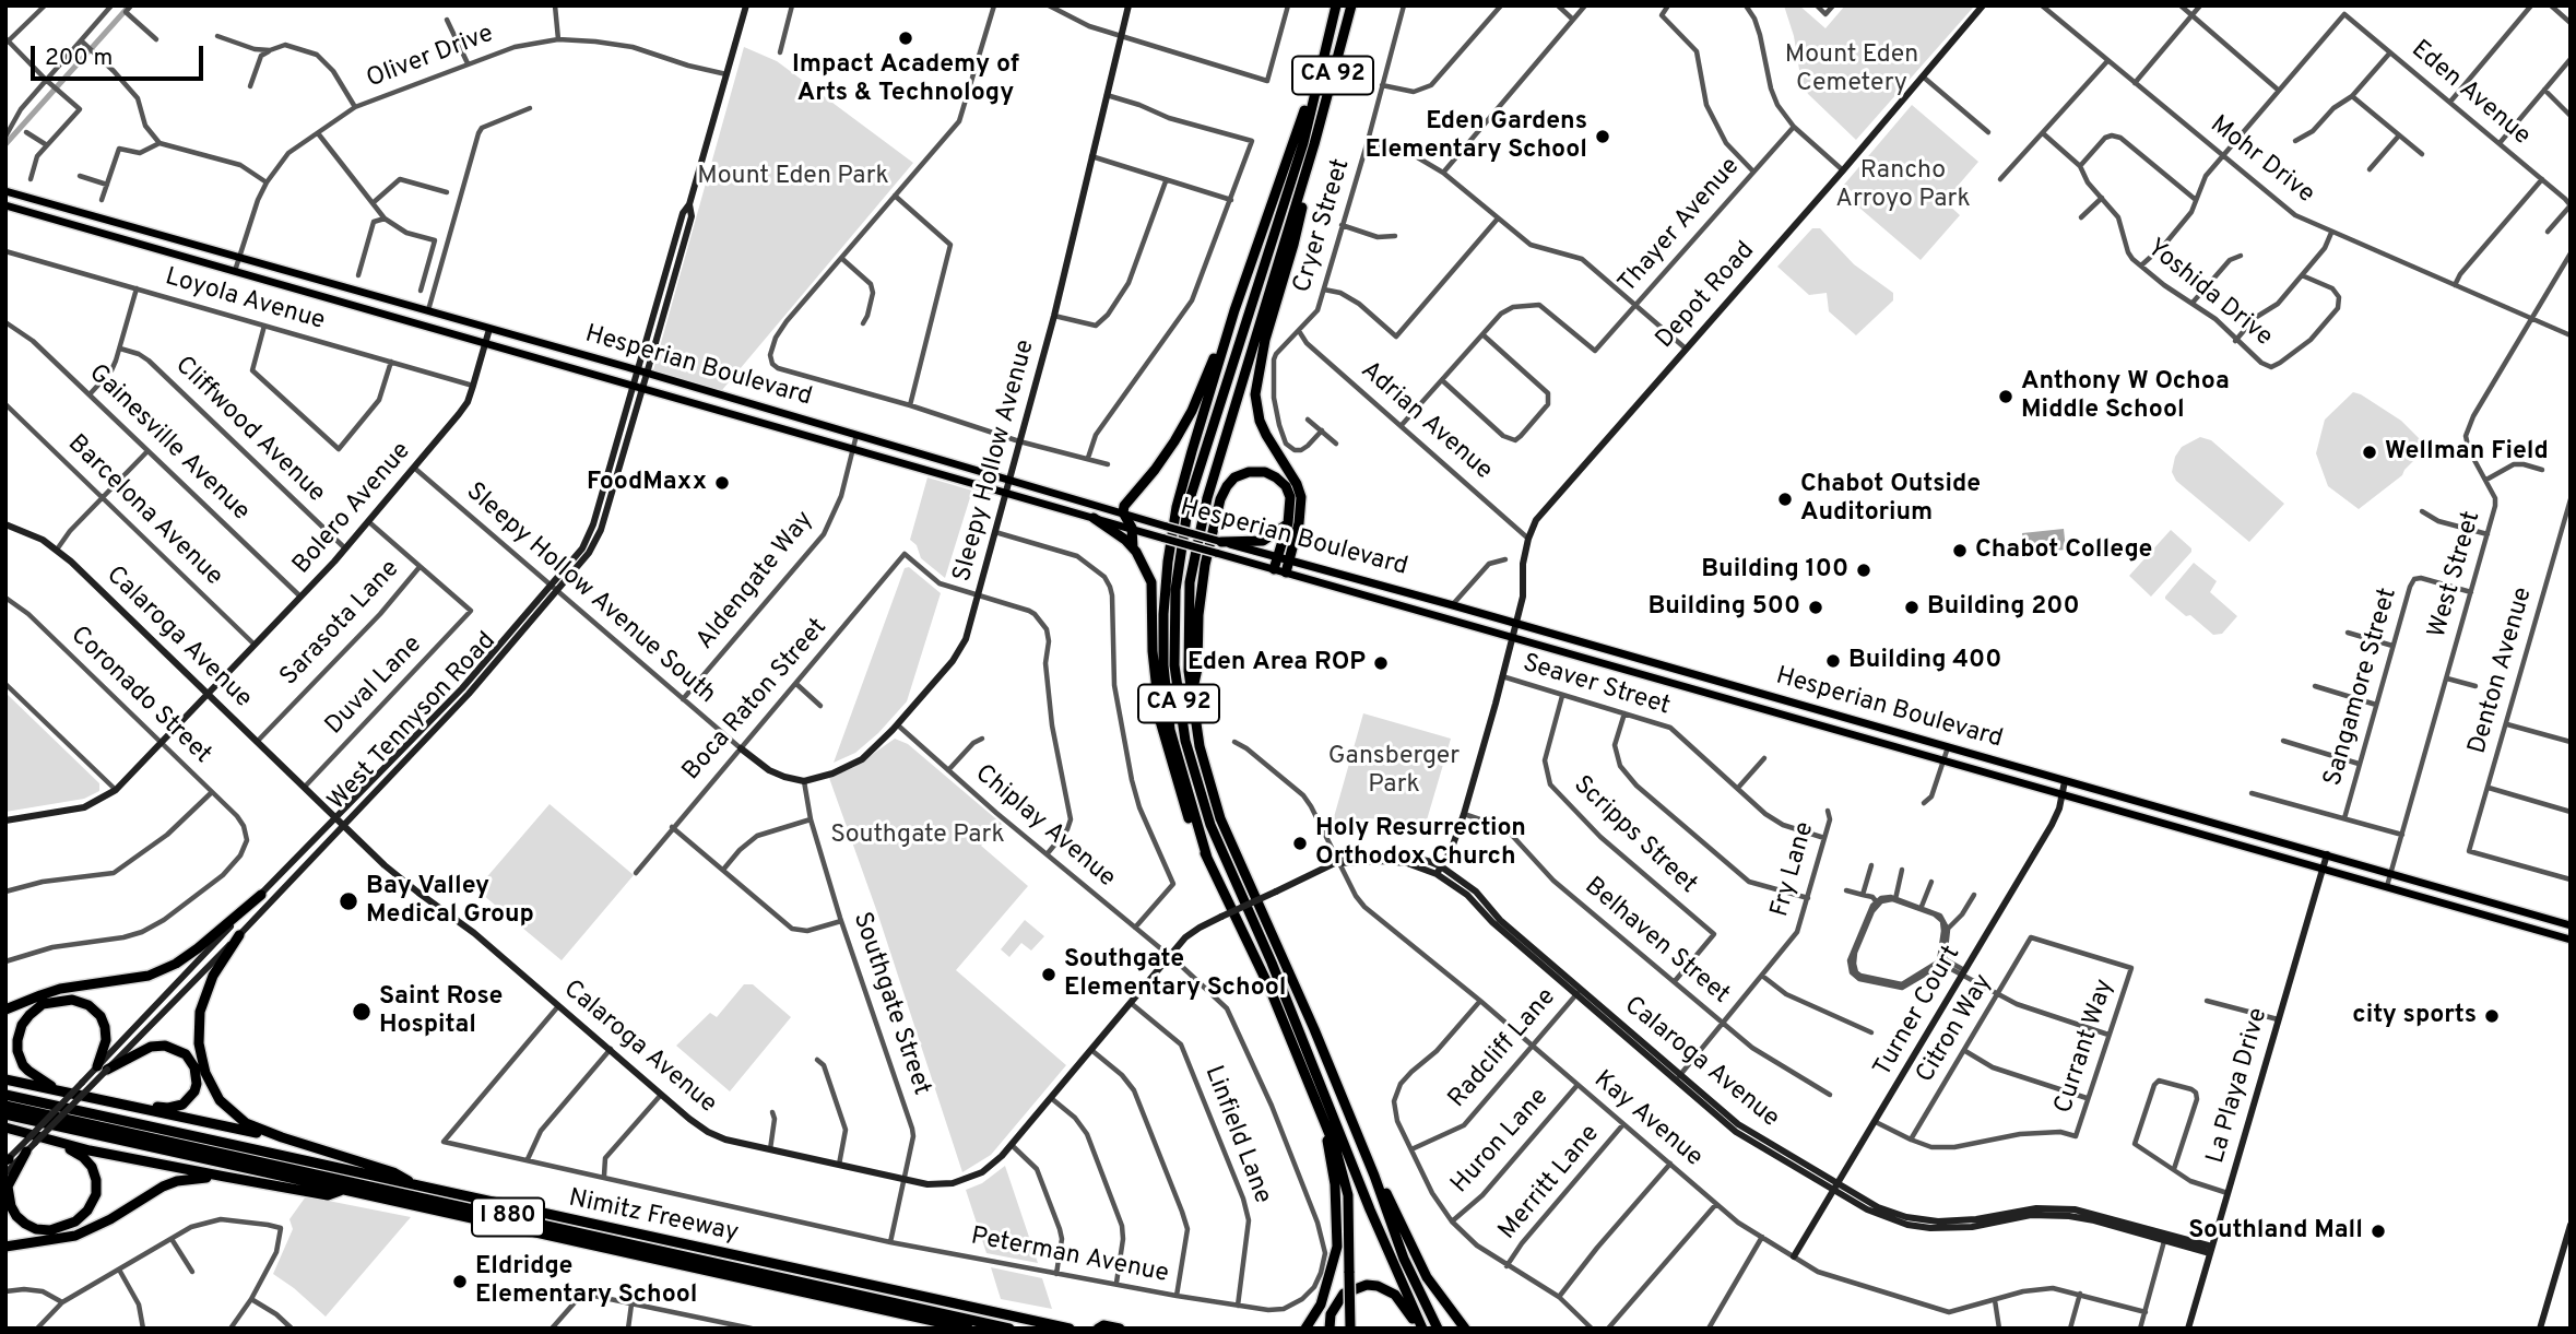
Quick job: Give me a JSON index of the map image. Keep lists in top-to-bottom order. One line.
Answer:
{"streets":{"highway":["CA 92","I 880","Nimitz Freeway"],"main road":["Hesperian Boulevard"],"street":["Oliver Drive","Eden Avenue","Mohr Drive","Cryer Street","Thayer Avenue","Yoshida Drive","Depot Road","Loyola Avenue","Adrian Avenue","Cliffwood Avenue","Gainesville Avenue","Sleepy Hollow Avenue","Bolero Avenue","Barcelona Avenue","West Street","Aldengate Way","Sleepy Hollow Avenue South","Sarasota Lane","Calaroga Avenue","Denton Avenue","Duval Lane","Seaver Street","Sangamore Street","Coronado Street","Boca Raton Street","West Tennyson Road","Chiplay Avenue","Scripps Street","Fry Lane","Belhaven Street","Southgate Street","Turner Court","Citron Way","Currant Way","Radcliff Lane","La Playa Drive","Kay Avenue","Linfield Lane","Huron Lane","Merritt Lane","Peterman Avenue"]},"crossings":[["Oliver Drive","Hesperian Boulevard"],["Oliver Drive","West Tennyson Road"],["Mohr Drive","West Street"],["Cryer Street","Adrian Avenue"],["Depot Road","Hesperian Boulevard"],["Depot Road","Adrian Avenue"],["Depot Road","Calaroga Avenue"],["Depot Road","Seaver Street"],["Depot Road","Belhaven Street"],["Loyola Avenue","Bolero Avenue"],["Hesperian Boulevard","Sleepy Hollow Avenue"],["Hesperian Boulevard","Bolero Avenue"],["Hesperian Boulevard","West Street"],["Hesperian Boulevard","Aldengate Way"],["Hesperian Boulevard","West Tennyson Road"],["Hesperian Boulevard","Turner Court"],["Hesperian Boulevard","La Playa Drive"],["Cliffwood Avenue","Bolero Avenue"],["Gainesville Avenue","Bolero Avenue"],["Sleepy Hollow Avenue","Boca Raton Street"],["Sleepy Hollow Avenue","Chiplay Avenue"],["Sleepy Hollow Avenue","Southgate Street"],["Bolero Avenue","Barcelona Avenue"],["Bolero Avenue","Sleepy Hollow Avenue South"],["Bolero Avenue","Calaroga Avenue"],["Bolero Avenue","Coronado Street"],["West Street","Sangamore Street"],["Aldengate Way","Sleepy Hollow Avenue South"],["Sleepy Hollow Avenue South","Boca Raton Street"],["Sleepy Hollow Avenue South","West Tennyson Road"],["Sarasota Lane","Calaroga Avenue"],["Sarasota Lane","Duval Lane"],["Calaroga Avenue","Duval Lane"],["Calaroga Avenue","West Tennyson Road"],["Calaroga Avenue","Chiplay Avenue"],["Calaroga Avenue","Fry Lane"],["Calaroga Avenue","Southgate Street"],["Calaroga Avenue","Turner Court"],["Calaroga Avenue","Radcliff Lane"],["Calaroga Avenue","La Playa Drive"],["Calaroga Avenue","Kay Avenue"],["Calaroga Avenue","Linfield Lane"],["Calaroga Avenue","Peterman Avenue"],["Seaver Street","Scripps Street"],["Seaver Street","Fry Lane"],["Chiplay Avenue","Peterman Avenue"],["Scripps Street","Belhaven Street"],["Fry Lane","Belhaven Street"],["Southgate Street","Peterman Avenue"],["Turner Court","Kay Avenue"],["Citron Way","Currant Way"],["Radcliff Lane","Kay Avenue"],["Kay Avenue","Huron Lane"],["Kay Avenue","Merritt Lane"],["Linfield Lane","Peterman Avenue"]],"parks":["Mount Eden Cemetery","Rancho Arroyo Park","Mount Eden Park","Gansberger Park","Southgate Park"],"places":["Impact Academy of Arts & Technology","Eden Gardens Elementary School","Anthony W Ochoa Middle School","Wellman Field","FoodMaxx","Chabot Outside Auditorium","Chabot College","Building 100","Building 500","Building 200","Building 400","Eden Area ROP","Holy Resurrection Orthodox Church","Bay Valley Medical Group","Southgate Elementary School","Saint Rose Hospital","city sports","Southland Mall","Eldridge Elementary School"],"scale_bar":"200 m"}
